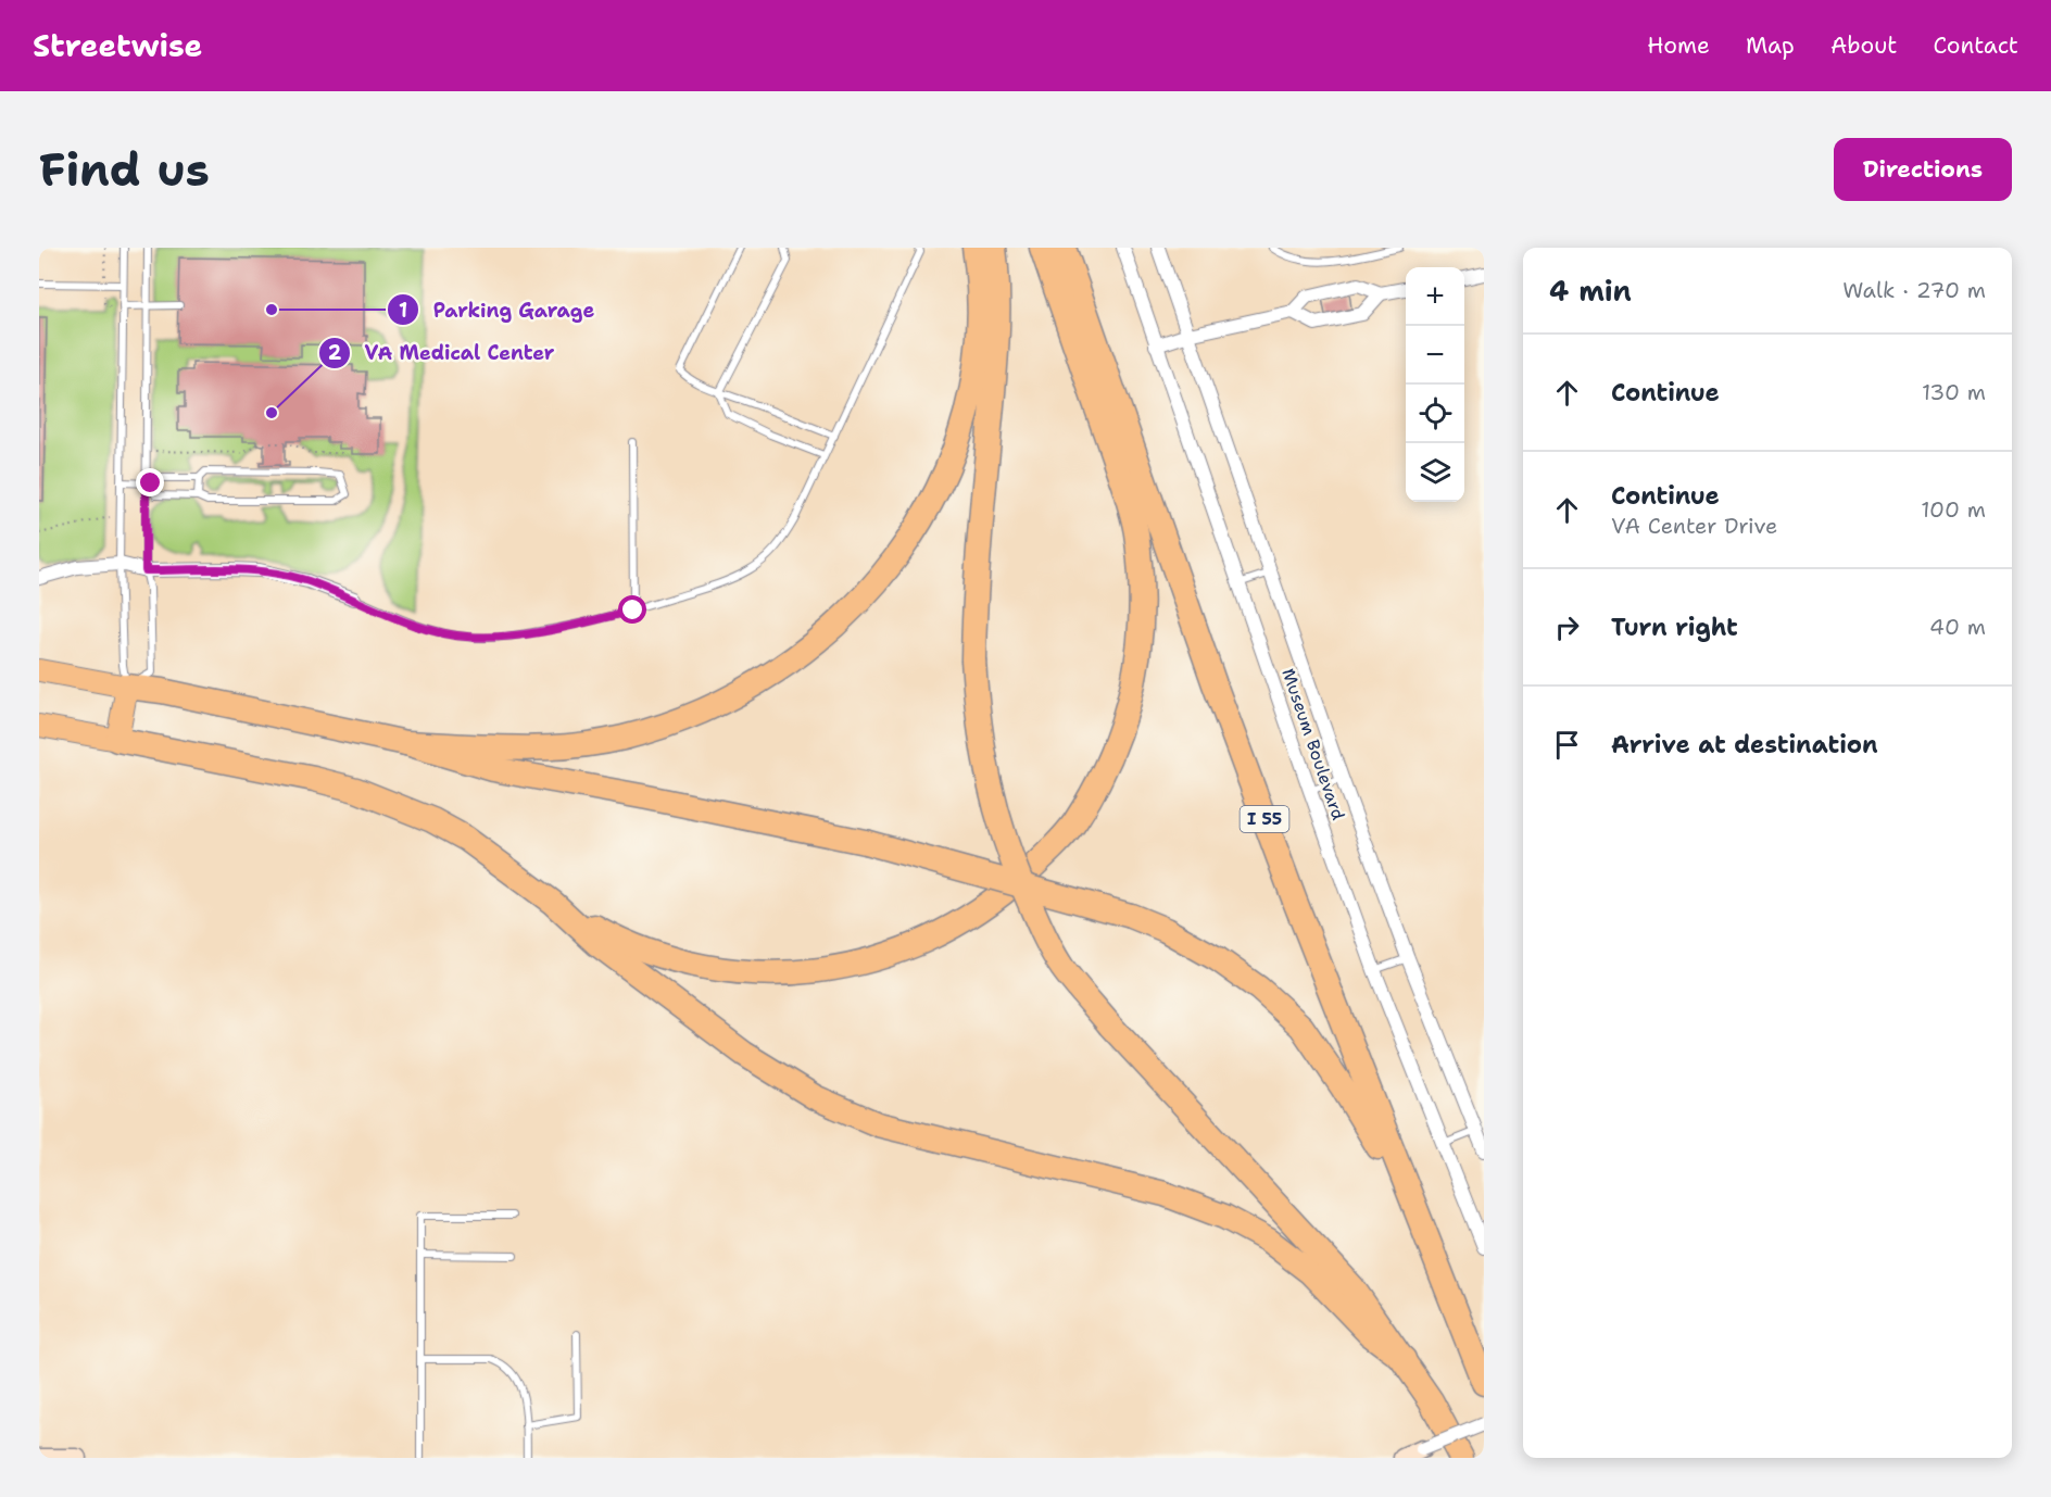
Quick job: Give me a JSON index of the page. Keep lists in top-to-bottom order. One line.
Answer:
{"streets":{"highway":["I 55"],"street":["Museum Boulevard"]},"places":["Parking Garage","VA Medical Center"],"page":{"header":"Streetwise","nav":["Home","Map","About","Contact"],"buttons":"Directions","title":"Find us","heading":["4 min","Walk · 270 m"],"map_buttons":["+","−"],"list":[["Continue","130 m"],["Continue","VA Center Drive","100 m"],["Turn right","40 m"],"Arrive at destination"]}}
